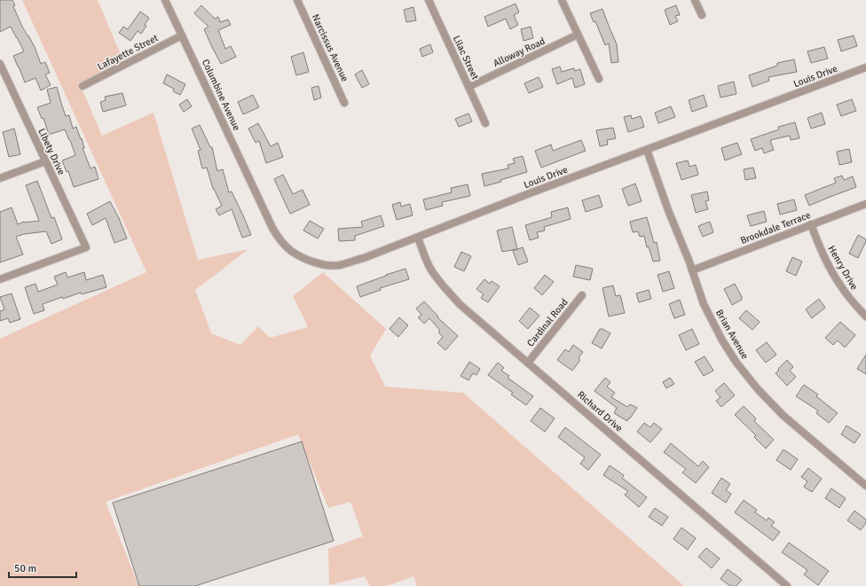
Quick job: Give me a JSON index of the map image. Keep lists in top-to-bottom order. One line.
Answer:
{"streets":{"street":["Narcissus Avenue","Lafayette Street","Alloway Road","Lilac Street","Louis Drive","Columbine Avenue","LIbety Drive","Brookdale Terrace","Henry Drive","Cardinal Road","Brian Avenue","Richard Drive"]},"crossings":[["Lafayette Street","Columbine Avenue"],["Alloway Road","Lilac Street"],["Louis Drive","Columbine Avenue"],["Louis Drive","Brian Avenue"],["Louis Drive","Richard Drive"],["Brookdale Terrace","Henry Drive"],["Brookdale Terrace","Brian Avenue"],["Cardinal Road","Richard Drive"]],"scale_bar":"50 m"}
